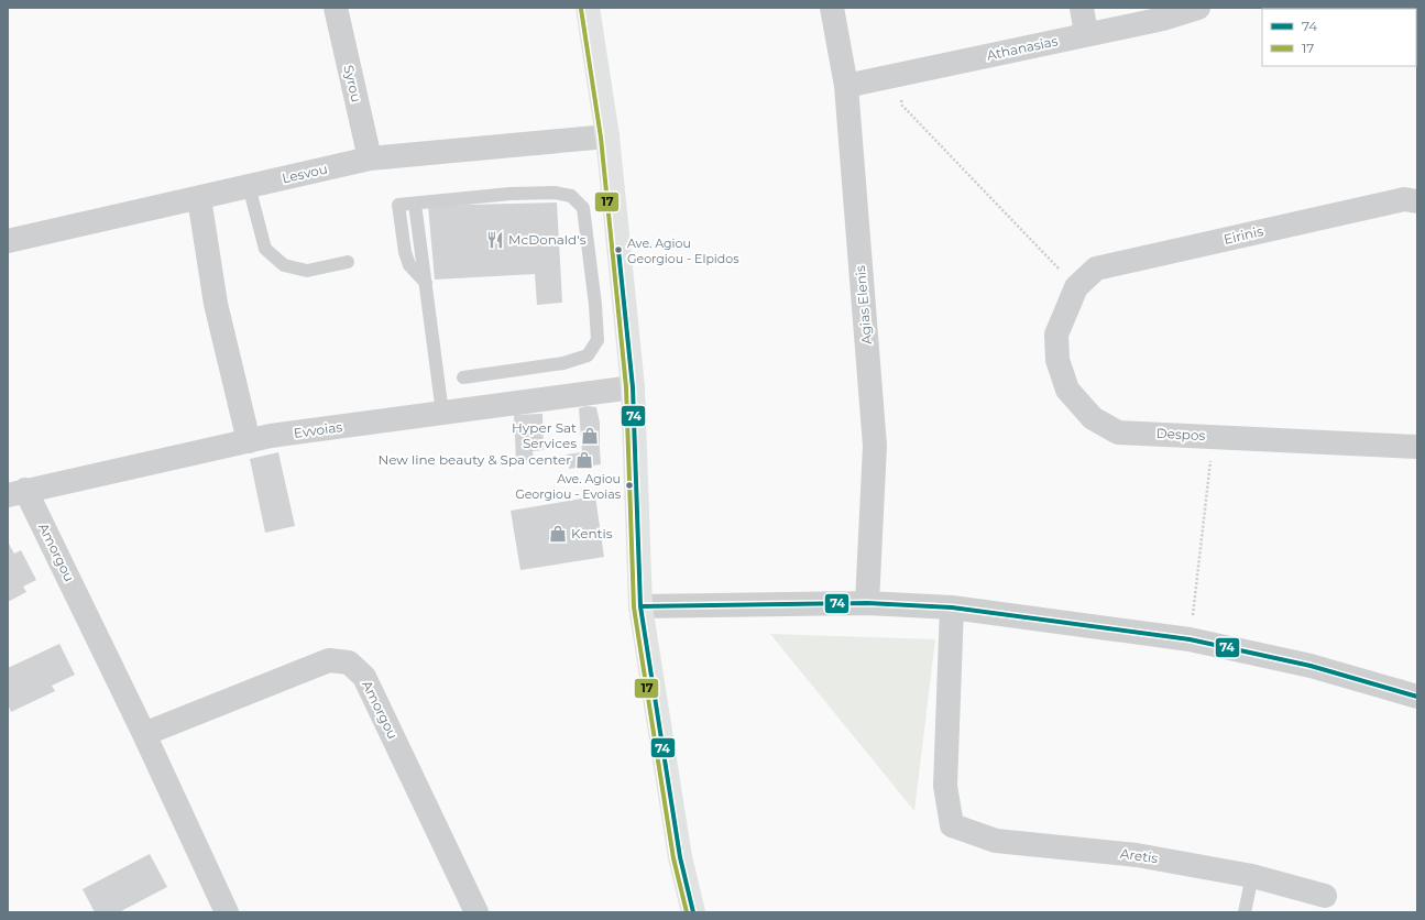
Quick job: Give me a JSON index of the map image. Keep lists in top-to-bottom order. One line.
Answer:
{"streets":{"street":["Athanasias","Syrou","Lesvou","Eirinis","Agias Elenis","Evvoias","Despos","Amorgou","Aretis"]},"crossings":[["Athanasias","Agias Elenis"],["Syrou","Lesvou"],["Eirinis","Despos"],["Evvoias","Amorgou"]],"places":{"restaurant":["McDonald's"],"other":["Ave. Agiou Georgiou - Elpidos","Ave. Agiou Georgiou - Evoias"],"shop":["Hyper Sat Services","New line beauty & Spa center","Kentis"]},"lines":["transit line 17","transit line 74"],"legend":["74","17"]}
